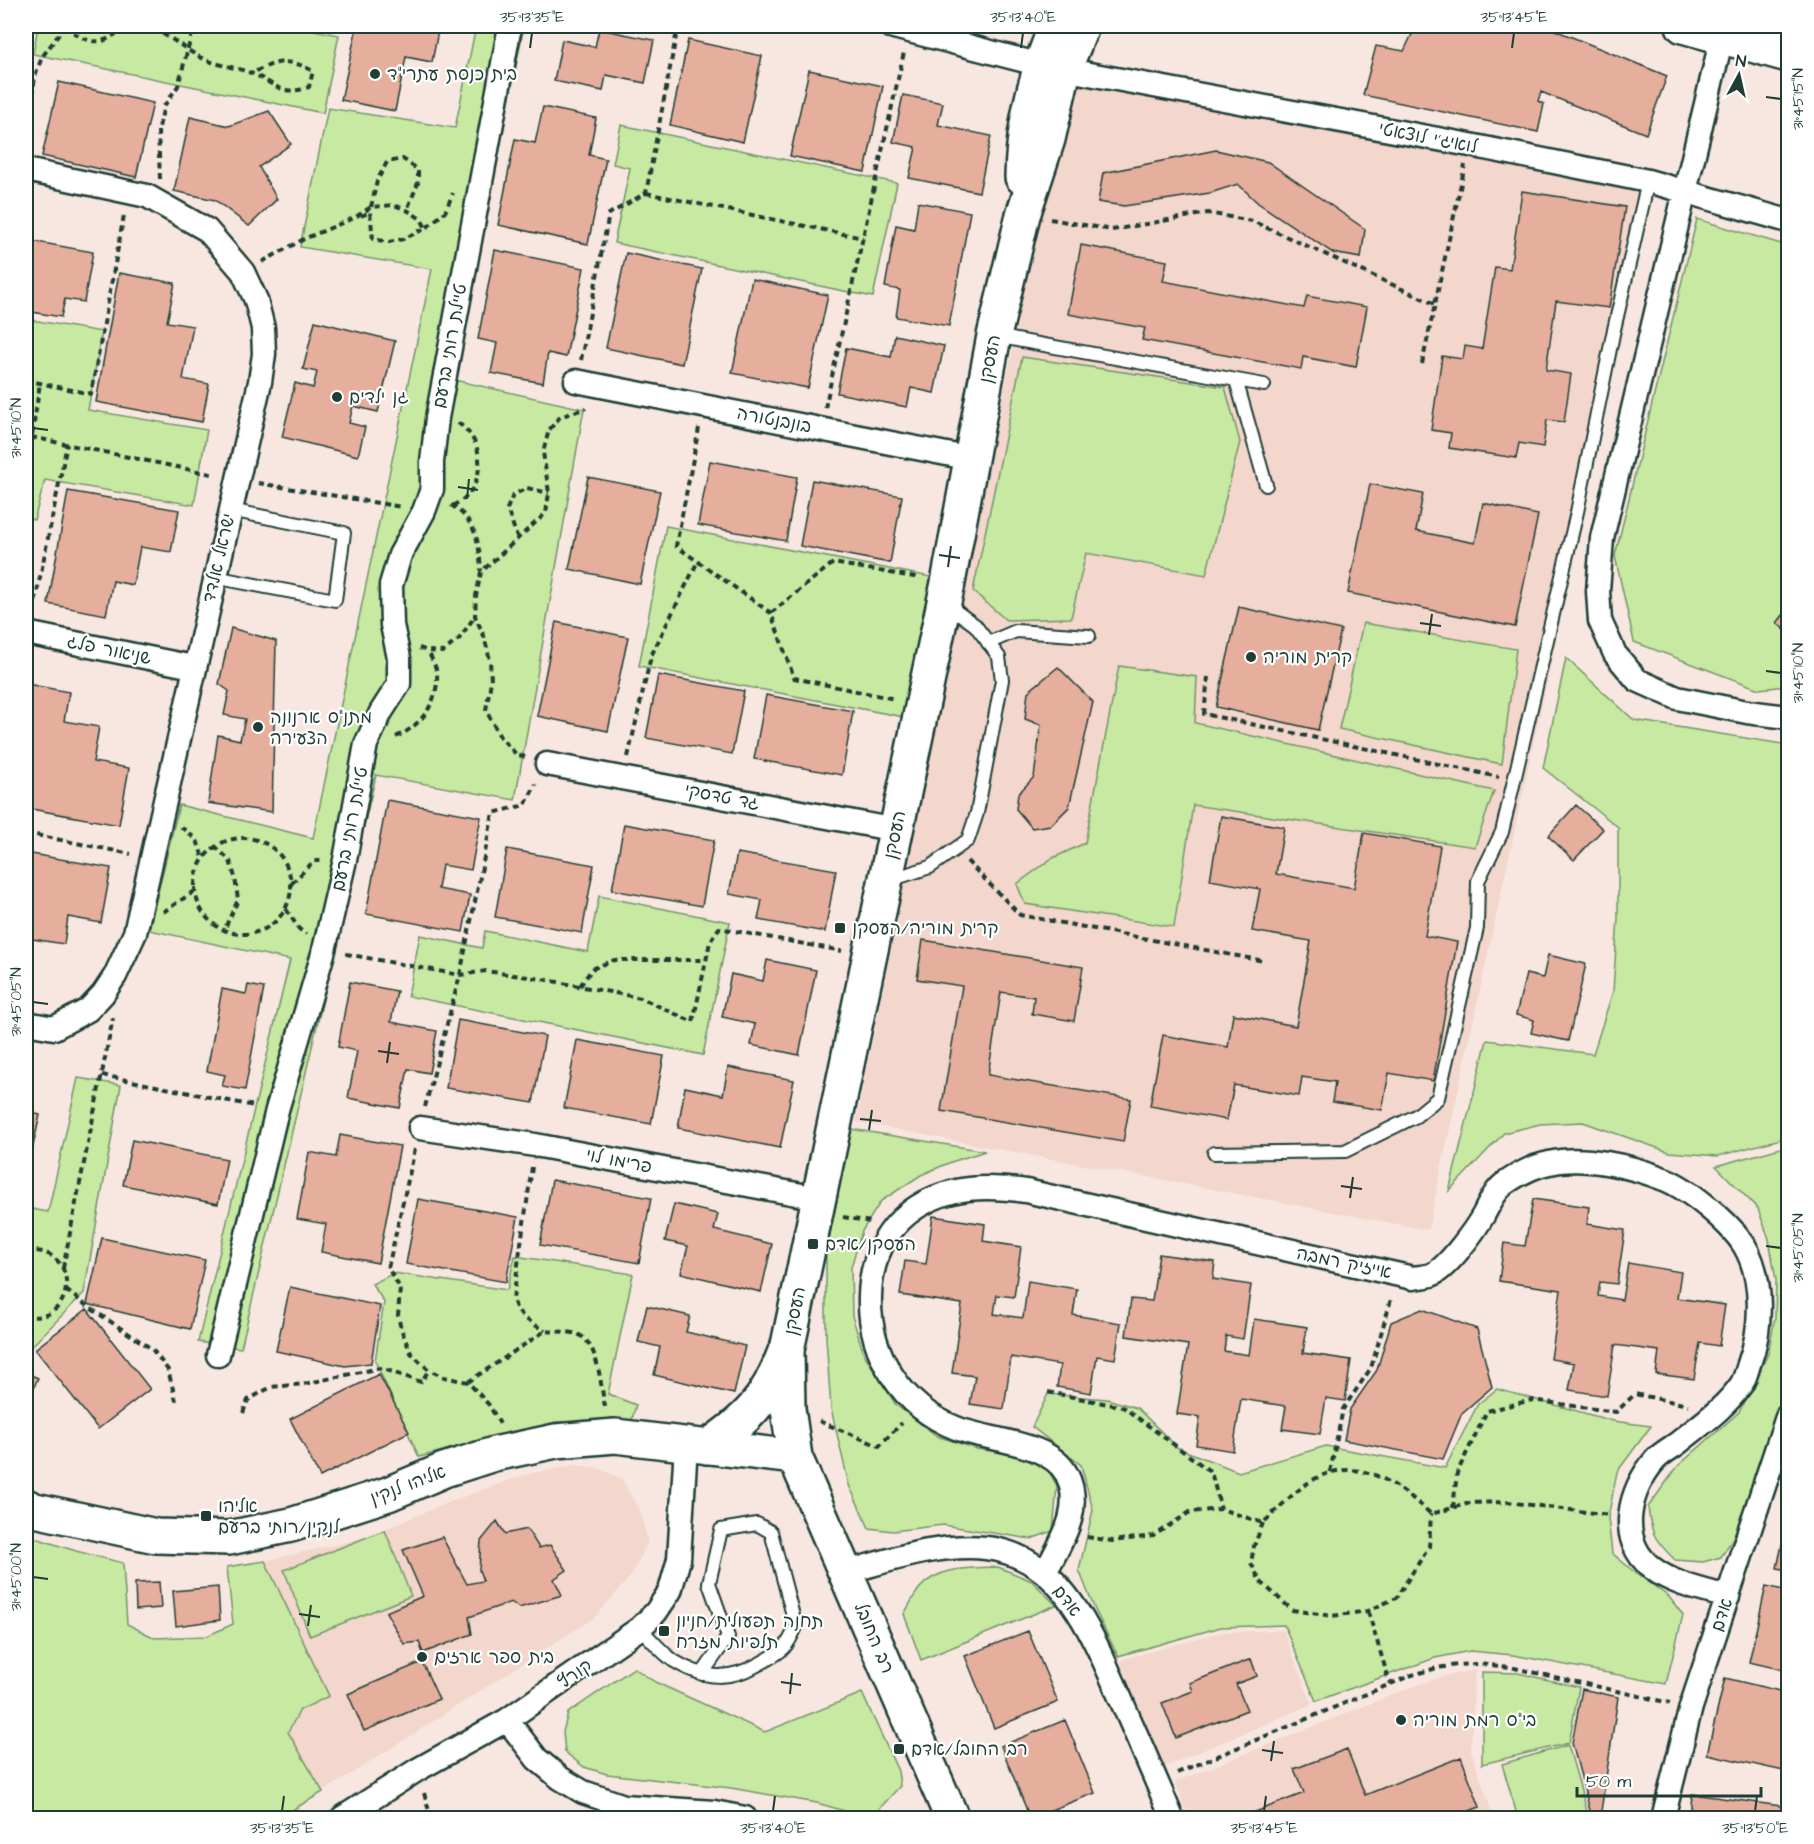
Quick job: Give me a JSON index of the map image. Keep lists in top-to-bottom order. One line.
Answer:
{"streets":{"street":["לואיג'י לוצאטי","טיילת רותי ברעם","העסקן","בונבנטורה","ישראל אלדד","שניאור פלג","גד טדסקי","פרימו לוי","אייזיק רמבה","אליהו לנקין","אדם","רב החובל","קורץ"]},"crossings":[["לואיג'י לוצאטי","העסקן"],["העסקן","בונבנטורה"],["העסקן","גד טדסקי"],["העסקן","פרימו לוי"],["העסקן","אליהו לנקין"],["העסקן","רב החובל"],["ישראל אלדד","שניאור פלג"],["אייזיק רמבה","אדם"],["אליהו לנקין","רב החובל"],["אליהו לנקין","קורץ"],["אדם","רב החובל"]],"places":{"other":["בית כנסת עתרי\"ד","גן ילדים","קרית מוריה","מתנ\"ס ארנונה הצעירה","בית ספר ארזים","בי\"ס רמת מוריה"],"transit":["קרית מוריה/העסקן","העסקן/אדם","אליהו לנקין/רותי ברעם","תחנה תפעולית/חניון תלפיות מזרח","רב החובל/אדם"]},"scale_bar":"50 m","north":"top","coordinates":["35°13'35\"E","35°13'40\"E","35°13'45\"E","31°45'15\"N","31°45'10\"N","31°45'05\"N","31°45'00\"N","35°13'50\"E"]}
